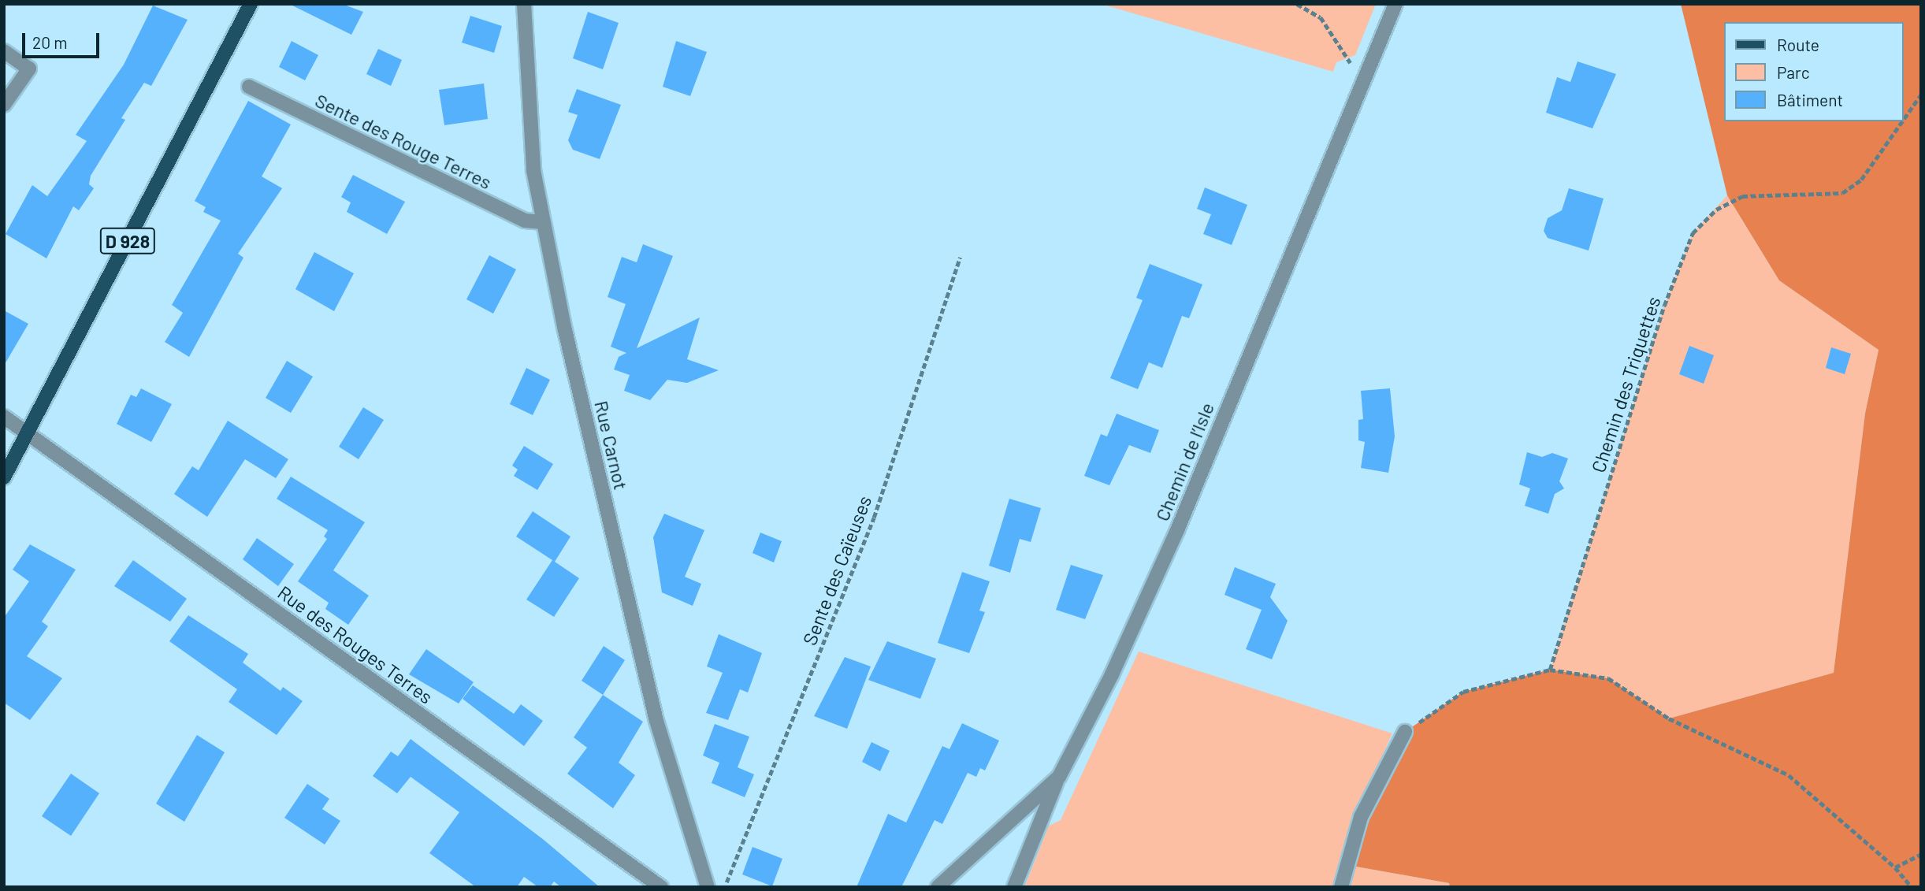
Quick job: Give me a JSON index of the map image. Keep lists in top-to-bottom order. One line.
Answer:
{"streets":{"main road":["D 928"],"street":["Sente des Rouge Terres","Rue Carnot","Chemin de l’Isle","Rue des Rouges Terres"],"path":["Chemin des Triquettes","Sente des Caïeuses"]},"crossings":[["Sente des Rouge Terres","Rue Carnot"],["D 928","Rue des Rouges Terres"]],"legend":["Route","Parc","Bâtiment"],"scale_bar":"20 m"}
